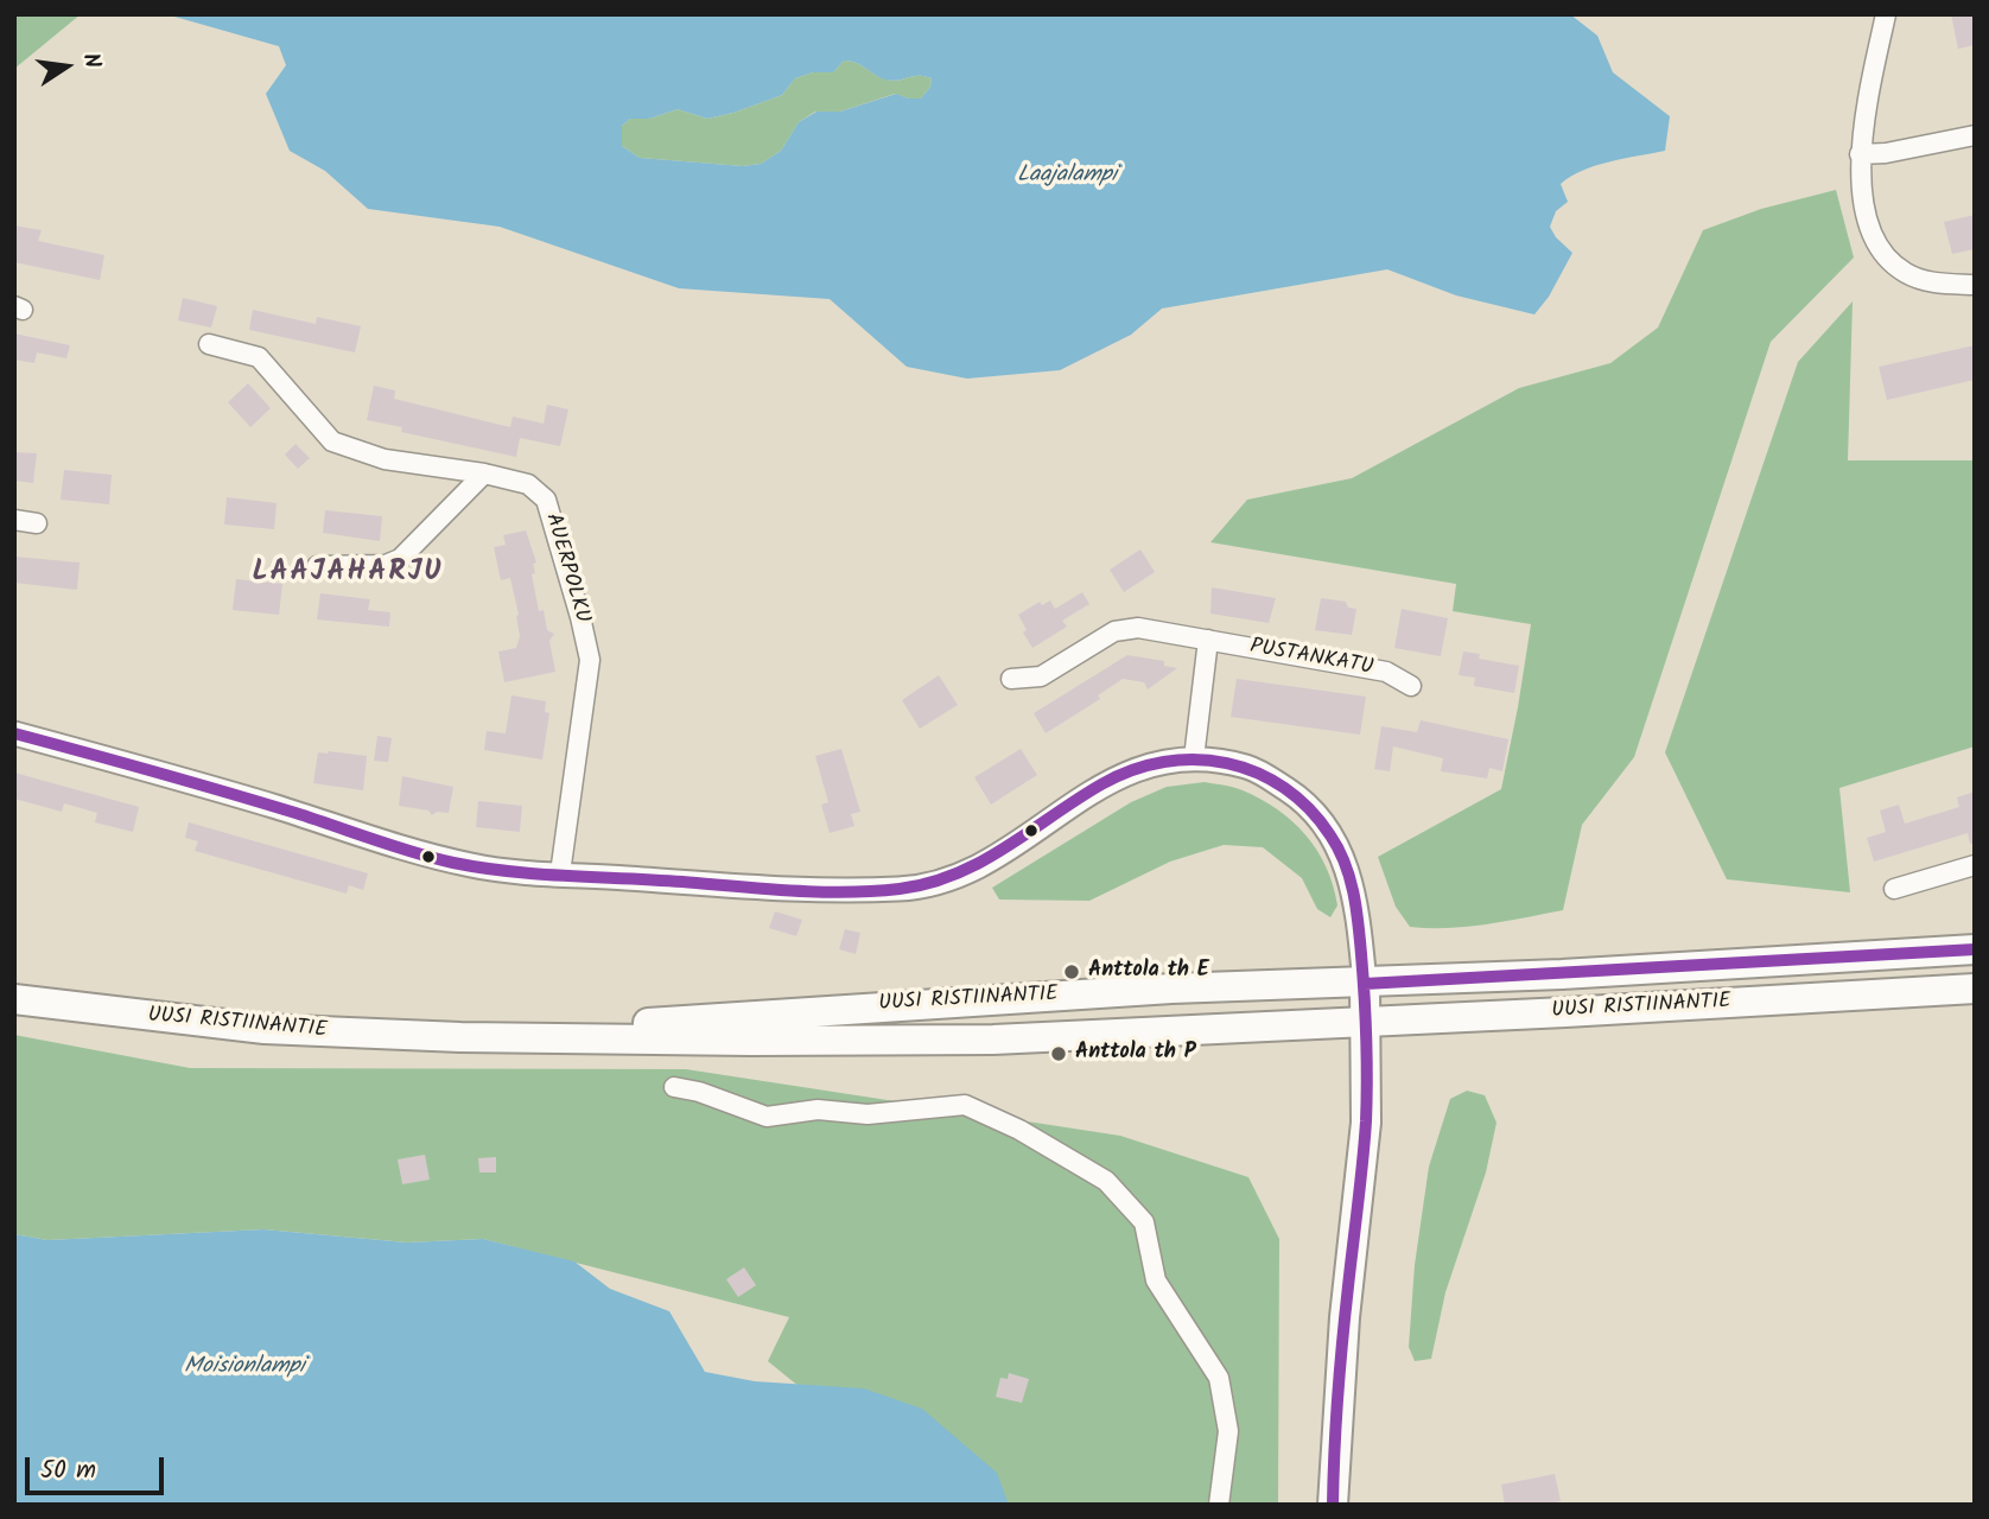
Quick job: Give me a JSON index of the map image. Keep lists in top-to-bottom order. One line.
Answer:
{"streets":{"main road":["UUSI RISTIINANTIE"],"street":["AUERPOLKU","PUSTANKATU"]},"districts":["LAAJAHARJU"],"water":["Laajalampi","Moisionlampi"],"places":["Anttola th E","Anttola th P"],"scale_bar":"50 m","north":"right"}
